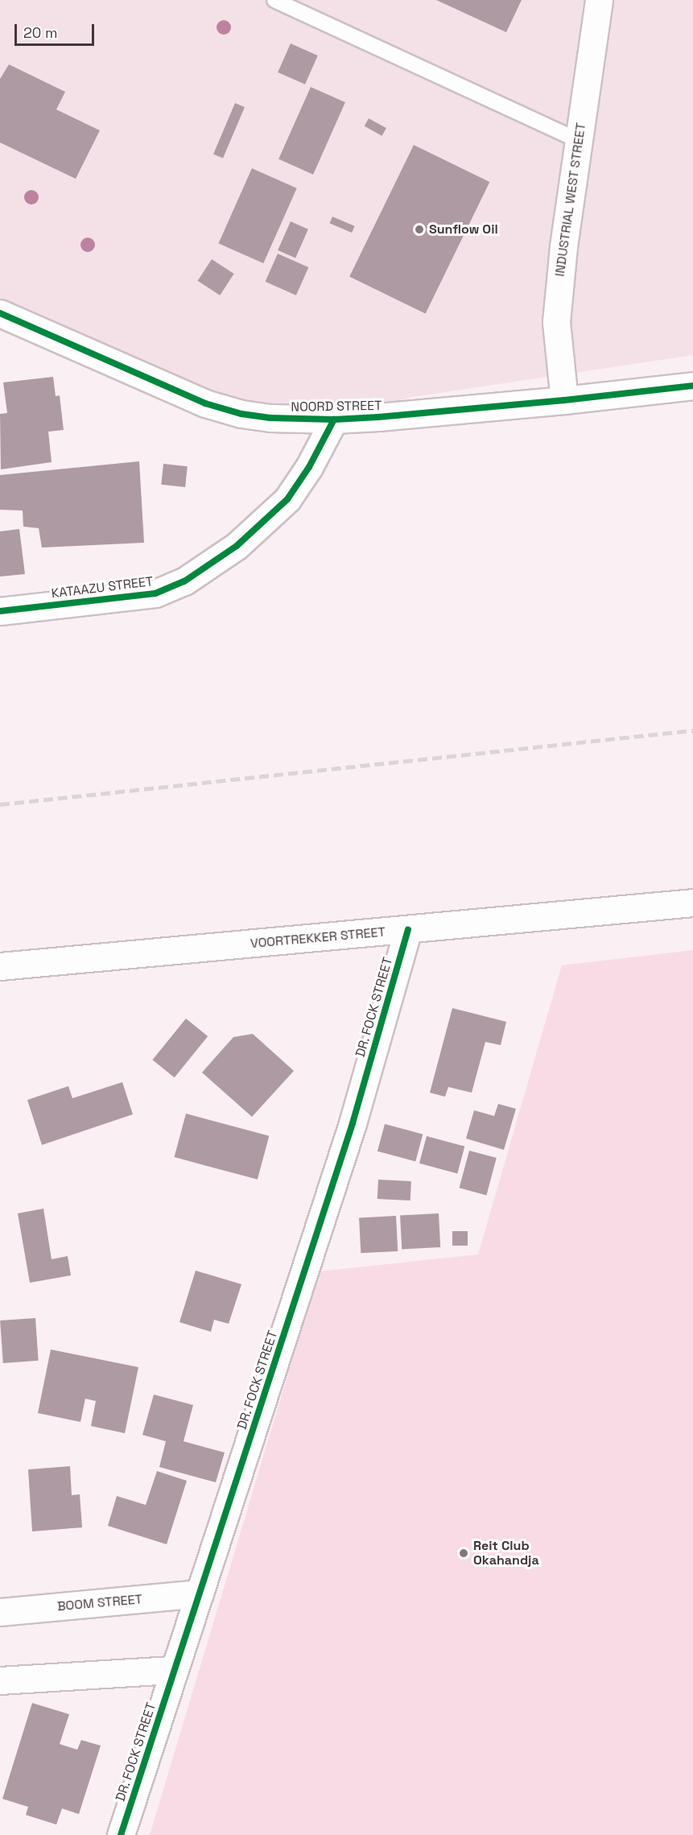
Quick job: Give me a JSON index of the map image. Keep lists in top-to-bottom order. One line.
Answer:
{"streets":{"street":["INDUSTRIAL WEST STREET","NOORD STREET","KATAAZU STREET","VOORTREKKER STREET","DR. FOCK STREET","BOOM STREET"]},"crossings":[["INDUSTRIAL WEST STREET","NOORD STREET"],["NOORD STREET","KATAAZU STREET"],["VOORTREKKER STREET","DR. FOCK STREET"],["DR. FOCK STREET","BOOM STREET"]],"places":["Sunflow Oil","Reit Club Okahandja"],"scale_bar":"20 m"}
